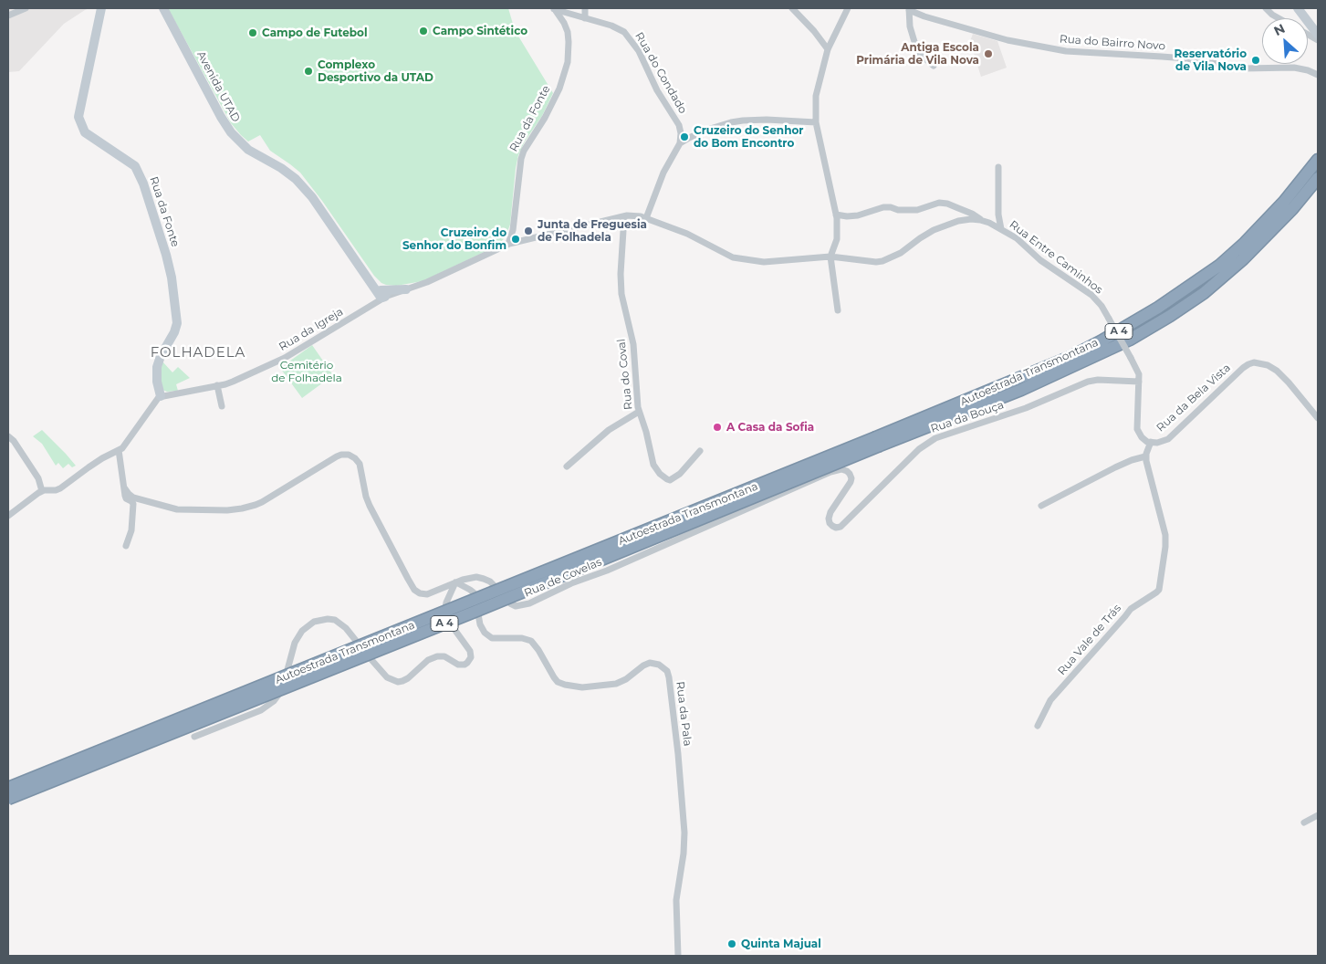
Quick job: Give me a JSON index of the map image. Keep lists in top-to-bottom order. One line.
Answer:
{"streets":{"highway":["A 4","Autoestrada Transmontana"],"street":["Rua do Bairro Novo","Rua do Condado","Avenida UTAD","Rua da Fonte","Rua Entre Caminhos","Rua da Igreja","Rua do Coval","Rua da Bela Vista","Rua da Bouça","Rua de Covelas","Rua Vale de Trás","Rua da Pala"]},"crossings":[["Rua do Condado","Rua da Fonte"],["Avenida UTAD","Rua da Igreja"],["Rua da Fonte","Rua da Igreja"],["Rua Entre Caminhos","Rua do Coval"],["Rua Entre Caminhos","Rua da Bela Vista"],["Rua da Bela Vista","Rua da Bouça"],["Rua da Bela Vista","Rua Vale de Trás"],["Rua da Bouça","Rua de Covelas"],["Rua de Covelas","Rua da Pala"]],"districts":["FOLHADELA"],"parks":["Cemitério de Folhadela"],"places":["Campo Sintético","Campo de Futebol","Antiga Escola Primária de Vila Nova","Reservatório de Vila Nova","Complexo Desportivo da UTAD","Cruzeiro do Senhor do Bom Encontro","Junta de Freguesia de Folhadela","Cruzeiro do Senhor do Bonfim","A Casa da Sofia","Quinta Majual"],"north":"top left"}
